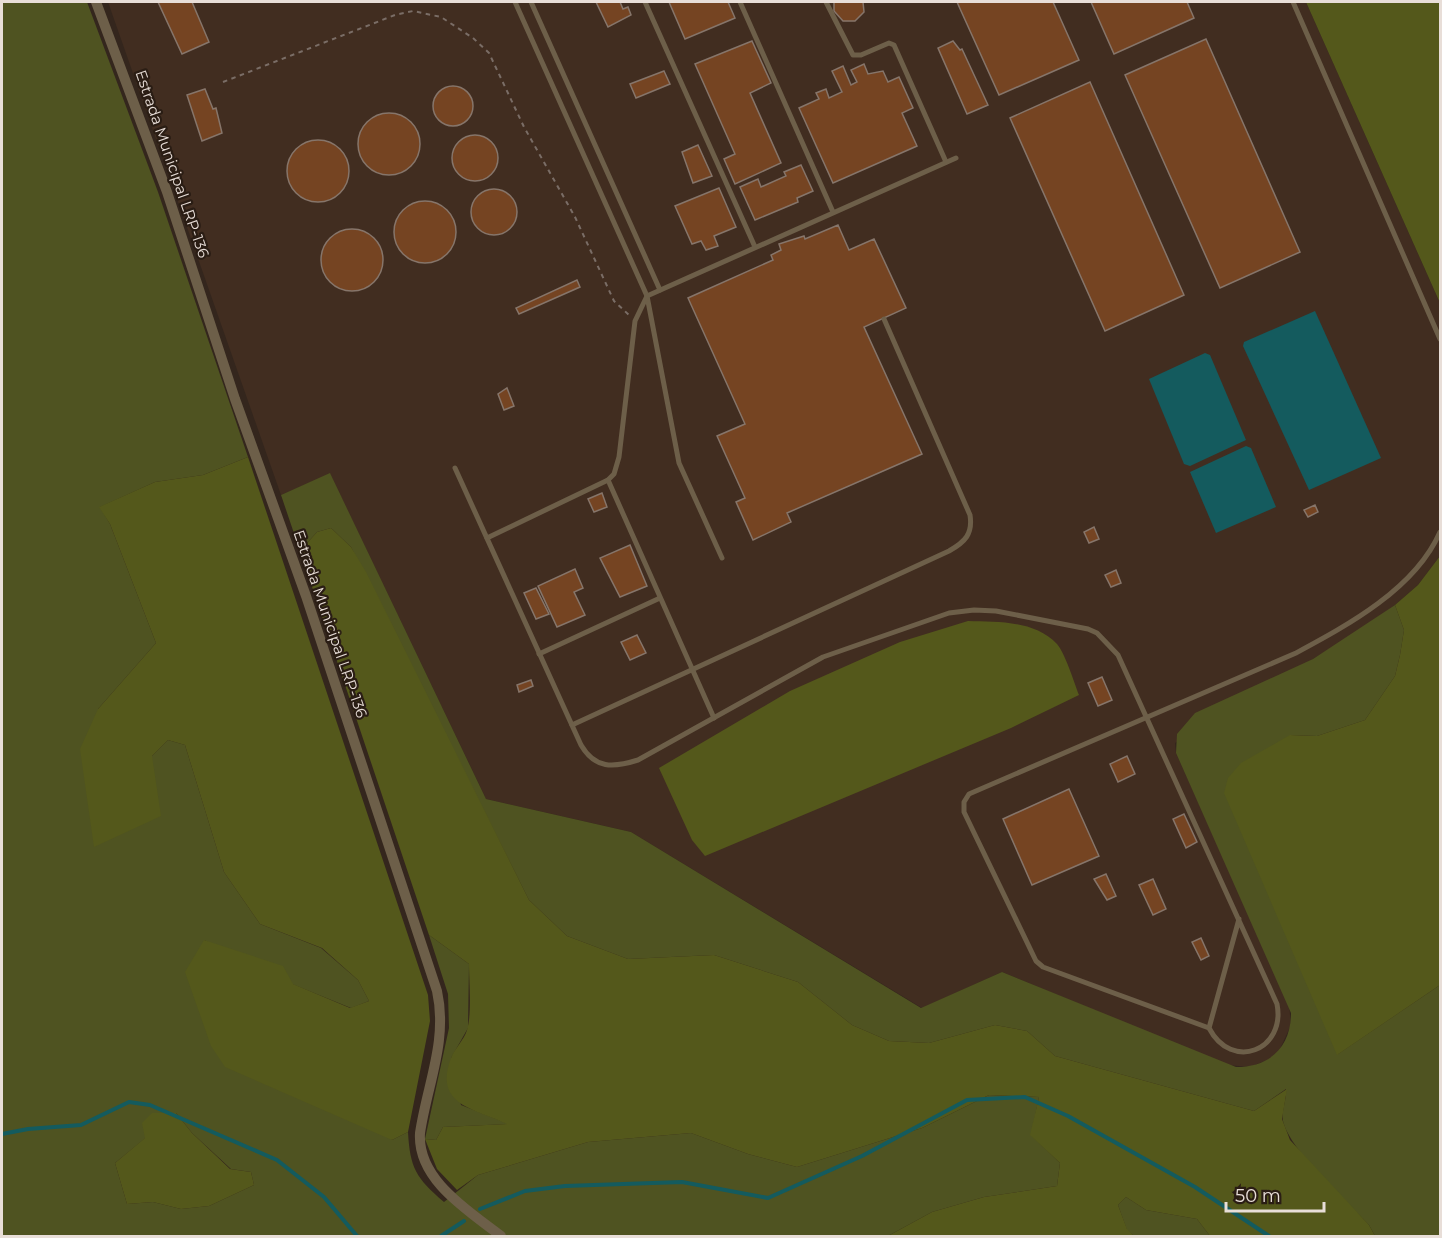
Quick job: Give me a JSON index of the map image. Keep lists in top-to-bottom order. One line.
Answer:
{"streets":{"street":["Estrada Municipal LRP-136"]},"scale_bar":"50 m"}
